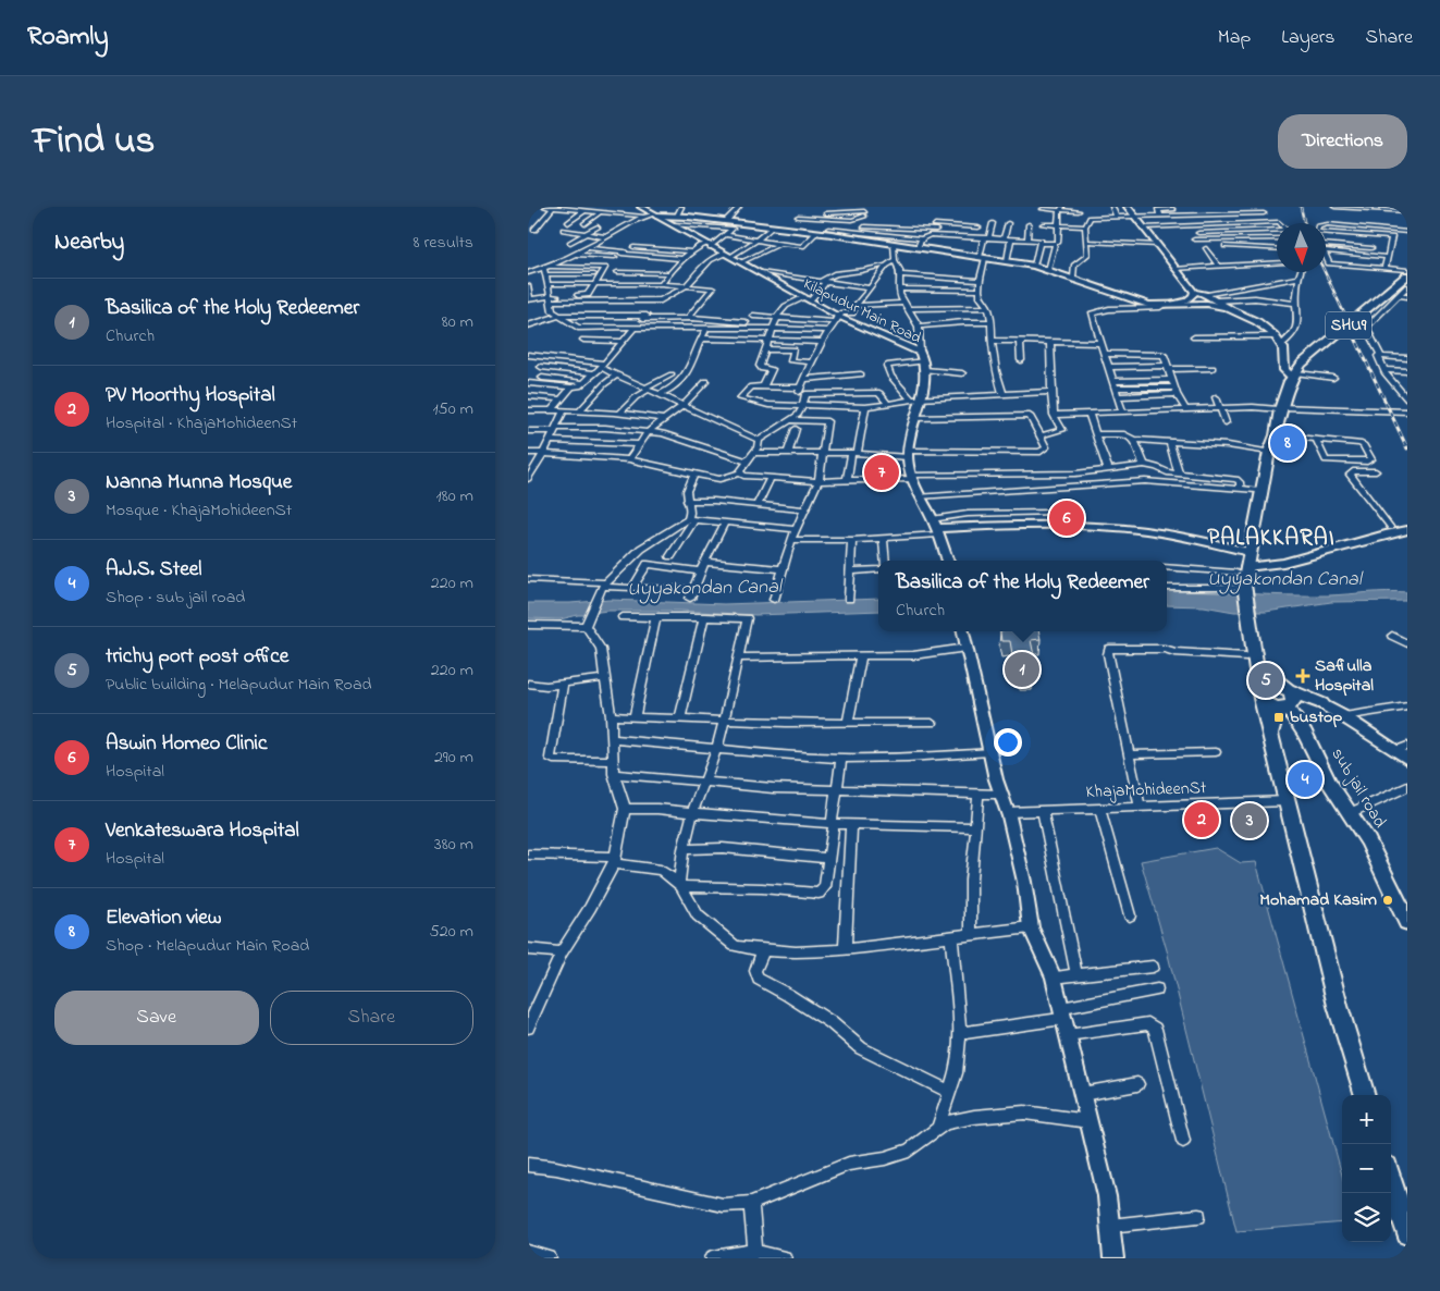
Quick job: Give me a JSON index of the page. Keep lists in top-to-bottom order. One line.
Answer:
{"streets":{"main road":["SHU9","sub jail road"],"street":["Kilapudur Main Road","KhajaMohideenSt"]},"districts":["PALAKKARAI"],"water":["Uyyakondan Canal"],"places":{"health":["Safiulla Hospital"],"transit":["bustop"],"other":["Mohamad Kasim"]},"north":"bottom","page":{"header":"Roamly","nav":["Map","Layers","Share"],"title":"Find us","buttons":["Directions",["Save","Share"]],"heading":["Nearby","8 results"],"list":[{"mark":"1","name":"Basilica of the Holy Redeemer","note":"Church","value":"80 m"},{"mark":"2","name":"PV Moorthy Hospital","note":"Hospital · KhajaMohideenSt","value":"150 m"},{"mark":"3","name":"Nanna Munna Mosque","note":"Mosque · KhajaMohideenSt","value":"180 m"},{"mark":"4","name":"A.J.S. Steel","note":"Shop · sub jail road","value":"220 m"},{"mark":"5","name":"trichy port post office","note":"Public building · Melapudur Main Road","value":"220 m"},{"mark":"6","name":"Aswin Homeo Clinic","note":"Hospital","value":"290 m"},{"mark":"7","name":"Venkateswara Hospital","note":"Hospital","value":"380 m"},{"mark":"8","name":"Elevation view","note":"Shop · Melapudur Main Road","value":"520 m"}],"pins":["8","7","6","1","5","4","2","3"],"popup":["Basilica of the Holy Redeemer","Church"],"map_buttons":["+","−"]}}
